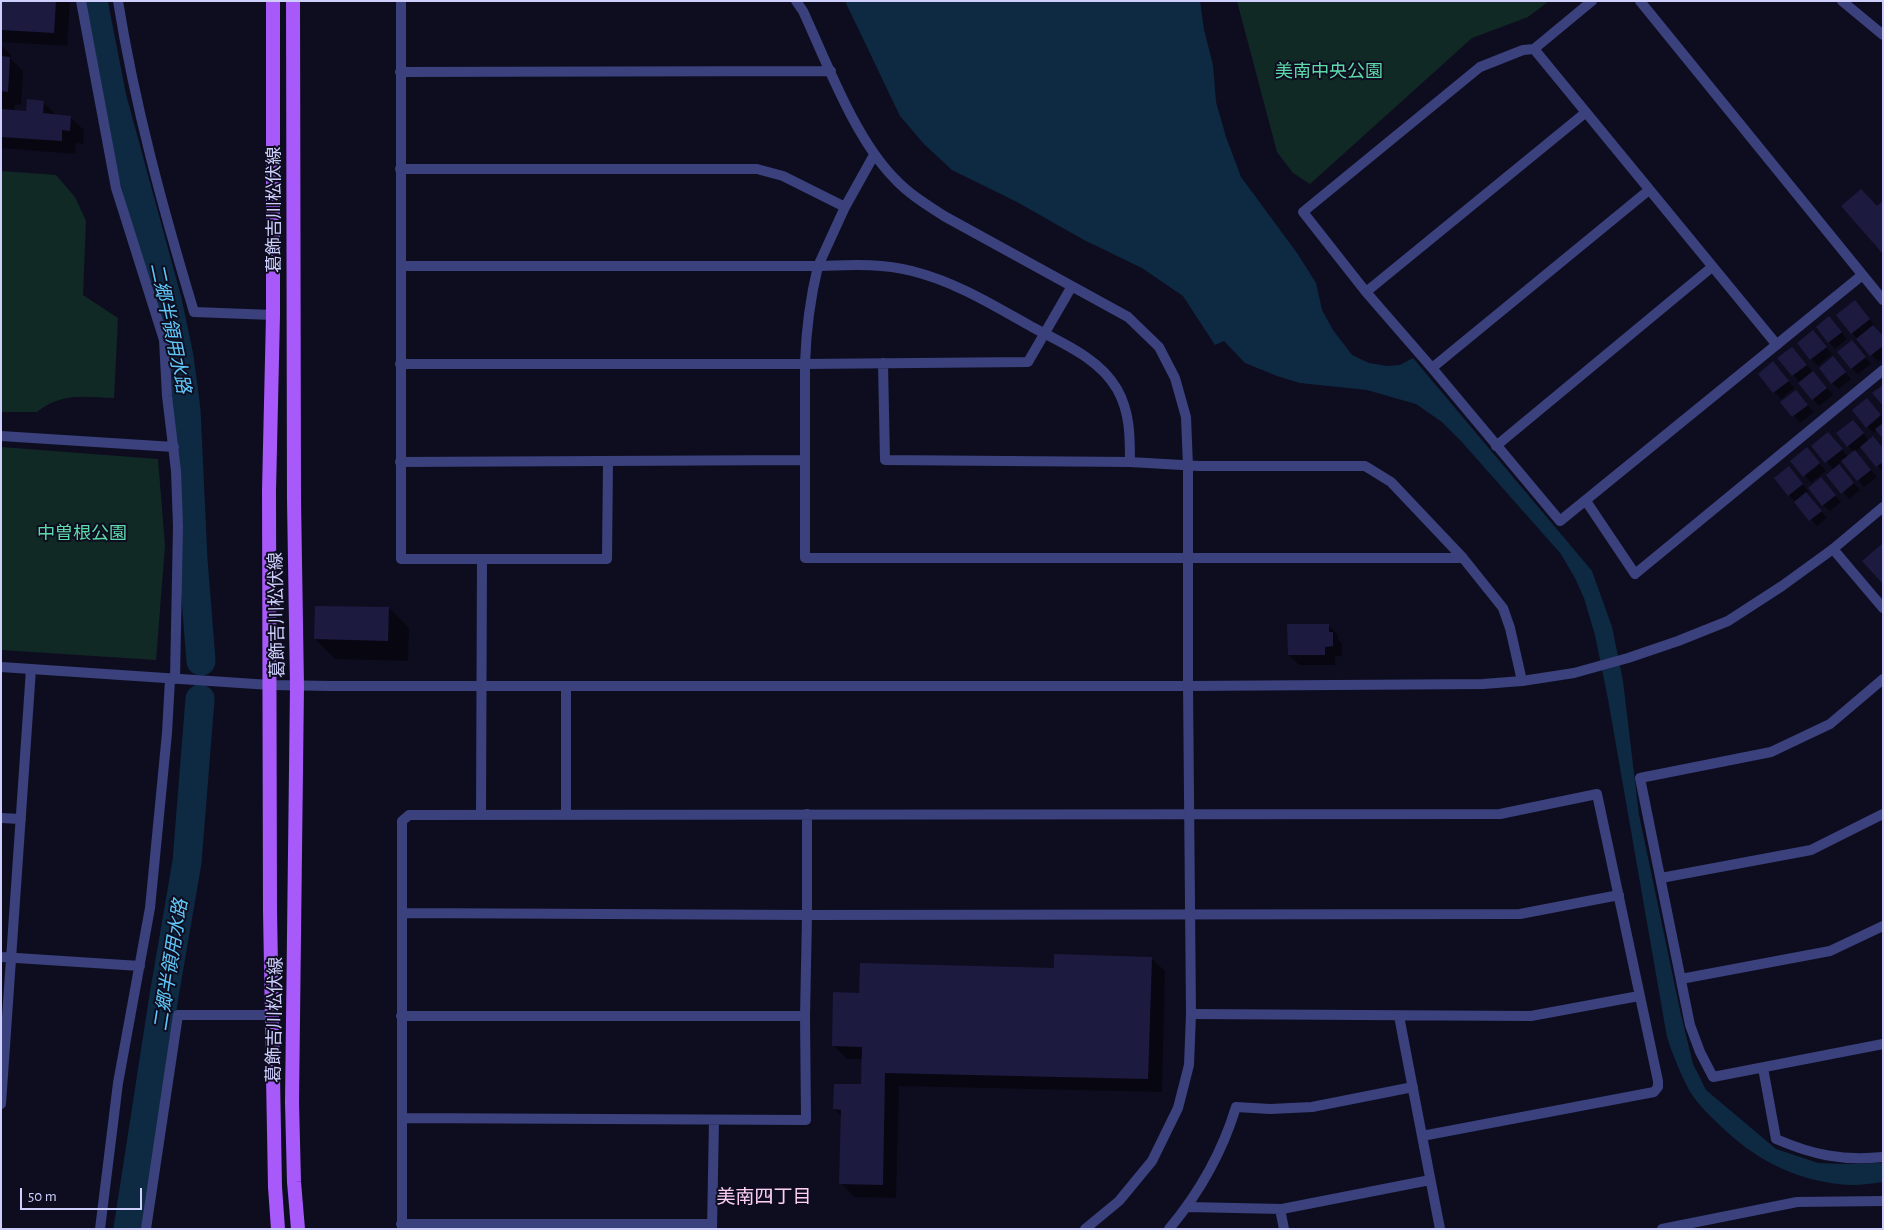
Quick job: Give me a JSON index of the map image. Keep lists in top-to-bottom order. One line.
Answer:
{"streets":{"main road":["葛飾吉川松伏線"]},"districts":["美南四丁目"],"water":["二郷半領用水路"],"parks":["美南中央公園","中曽根公園"],"scale_bar":"50 m"}
